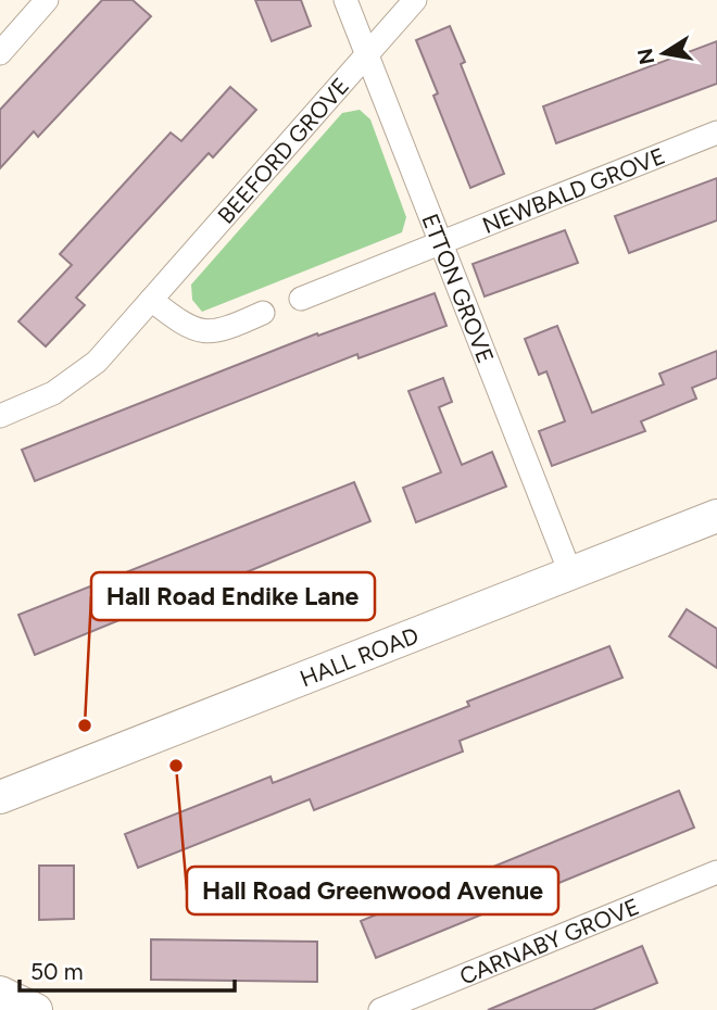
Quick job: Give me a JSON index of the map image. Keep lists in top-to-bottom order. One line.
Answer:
{"streets":{"street":["BEEFORD GROVE","NEWBALD GROVE","ETTON GROVE","HALL ROAD","CARNABY GROVE"]},"crossings":[["BEEFORD GROVE","ETTON GROVE"],["NEWBALD GROVE","ETTON GROVE"],["ETTON GROVE","HALL ROAD"]],"places":["Hall Road Endike Lane","Hall Road Greenwood Avenue"],"scale_bar":"50 m","north":"left"}
